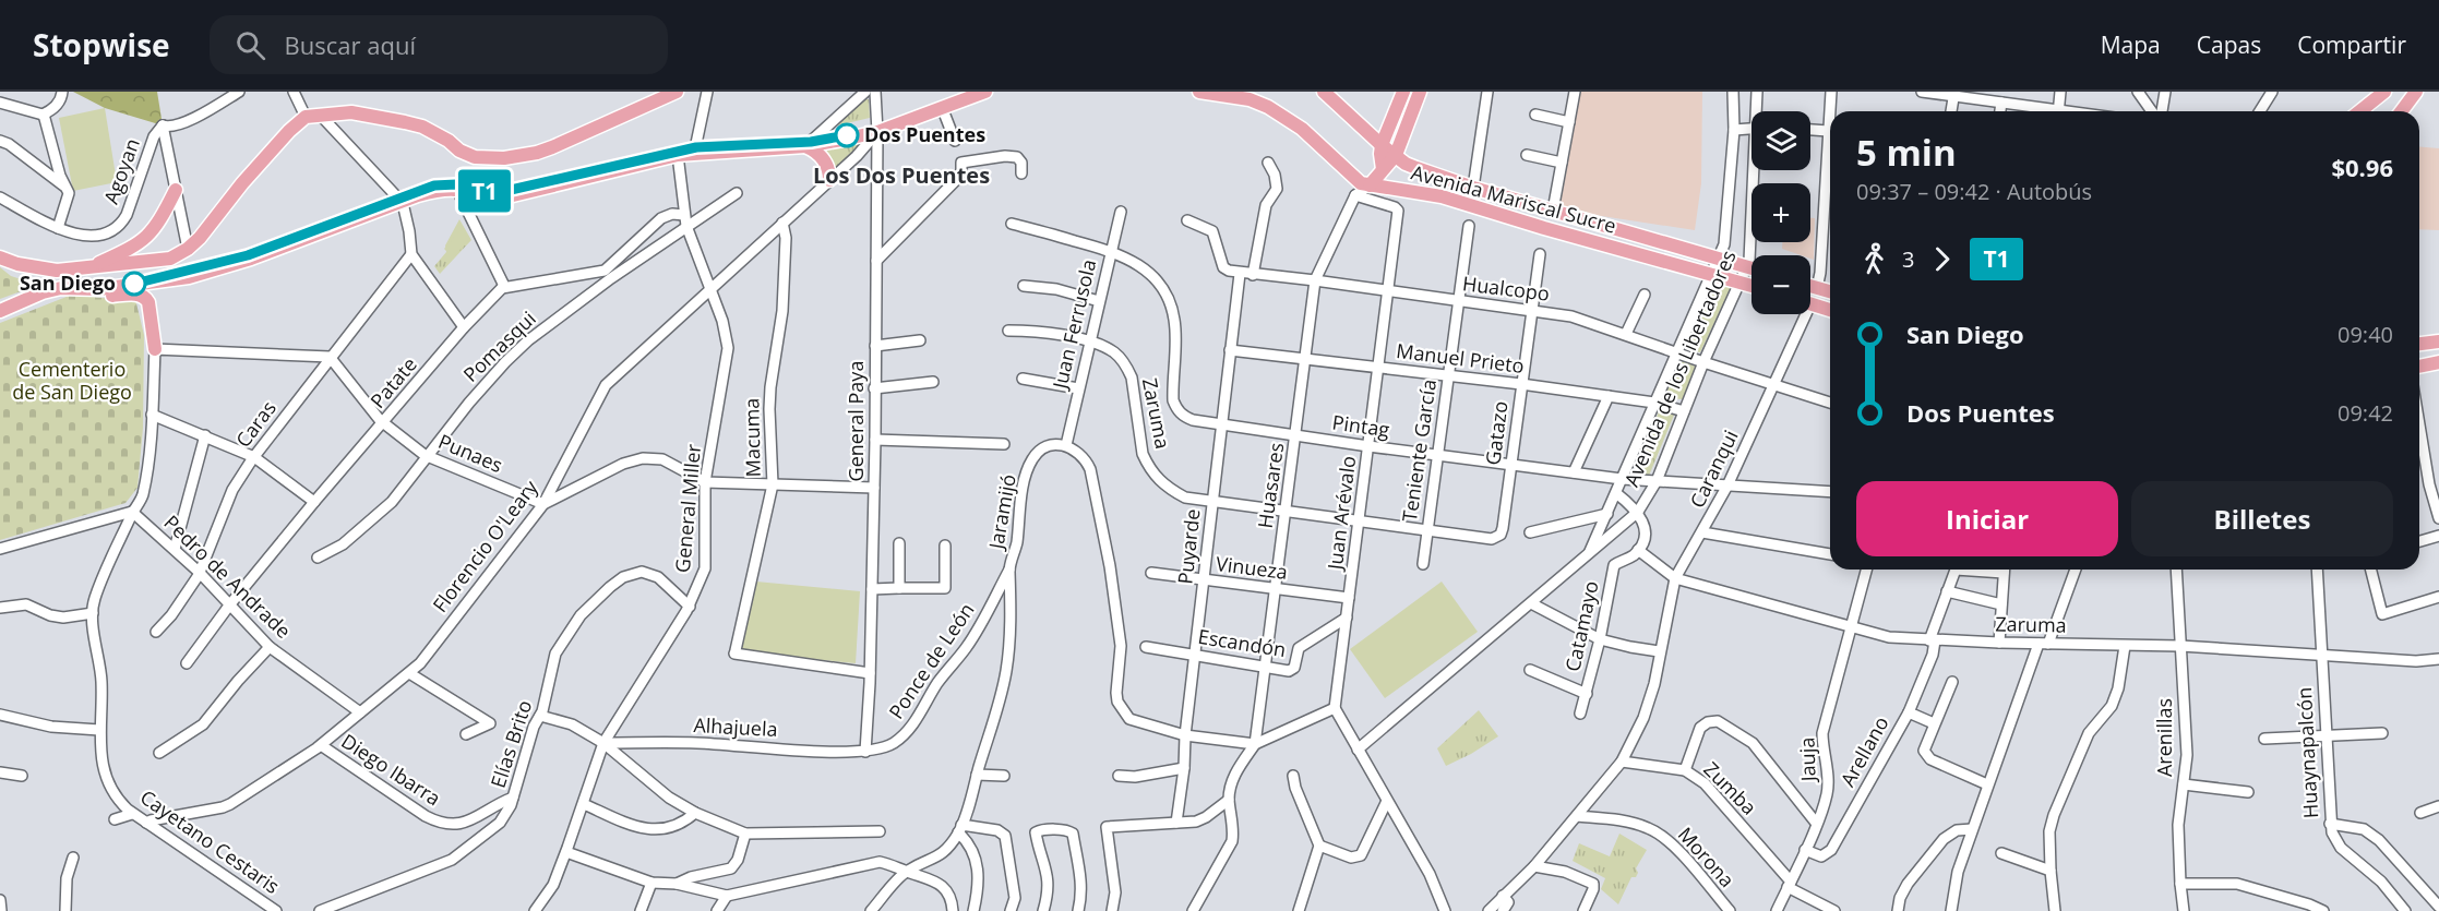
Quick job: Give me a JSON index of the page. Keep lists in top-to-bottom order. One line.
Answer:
{"streets":{"main road":["Avenida Mariscal Sucre"],"street":["Agoyan","Hualcopo","Juan Ferrusola","Pomasqui","Manuel Prieto","Avenida de los Libertadores","Patate","Zaruma","General Paya","Caras","Pintag","Gatazo","Macuma","Teniente García","Punaes","Caranqui","Huasares","General Miller","Jaramijó","Juan Arévalo","Florencio O'Leary","Puyarde","Vinueza","Pedro de Andrade","Catamayo","Escandón","Ponce de León","Alhajuela","Arenillas","Elías Brito","Arellano","Huaynapalcón","Jauja","Diego Ibarra","Zumba","Cayetano Cestaris","Morona"]},"crossings":[["Avenida Mariscal Sucre","Avenida de los Libertadores"],["Avenida Mariscal Sucre","Huasares"],["Hualcopo","Avenida de los Libertadores"],["Hualcopo","Gatazo"],["Hualcopo","Teniente García"],["Hualcopo","Caranqui"],["Hualcopo","Huasares"],["Hualcopo","Juan Arévalo"],["Hualcopo","Puyarde"],["Juan Ferrusola","Zaruma"],["Juan Ferrusola","Pintag"],["Juan Ferrusola","Jaramijó"],["Pomasqui","Punaes"],["Pomasqui","General Miller"],["Manuel Prieto","Avenida de los Libertadores"],["Manuel Prieto","Gatazo"],["Manuel Prieto","Teniente García"],["Manuel Prieto","Huasares"],["Manuel Prieto","Juan Arévalo"],["Manuel Prieto","Puyarde"],["Avenida de los Libertadores","Pintag"],["Patate","Punaes"],["Patate","Pedro de Andrade"],["Zaruma","Gatazo"],["Zaruma","Teniente García"],["Zaruma","Caranqui"],["Zaruma","Huasares"],["Zaruma","Juan Arévalo"],["Zaruma","Puyarde"],["Zaruma","Catamayo"],["Zaruma","Arenillas"],["Zaruma","Arellano"],["Zaruma","Huaynapalcón"],["Zaruma","Jauja"],["General Paya","Macuma"],["General Paya","Florencio O'Leary"],["General Paya","Ponce de León"],["General Paya","Alhajuela"],["Caras","Punaes"],["Caras","Pedro de Andrade"],["Pintag","Gatazo"],["Pintag","Teniente García"],["Pintag","Caranqui"],["Pintag","Huasares"],["Pintag","Juan Arévalo"],["Pintag","Puyarde"],["Macuma","Florencio O'Leary"],["Punaes","Florencio O'Leary"],["Caranqui","Zumba"],["Caranqui","Morona"],["Huasares","Juan Arévalo"],["Huasares","Vinueza"],["Huasares","Escandón"],["General Miller","Florencio O'Leary"],["General Miller","Alhajuela"],["General Miller","Elías Brito"],["Jaramijó","Ponce de León"],["Juan Arévalo","Vinueza"],["Juan Arévalo","Escandón"],["Florencio O'Leary","Pedro de Andrade"],["Florencio O'Leary","Diego Ibarra"],["Florencio O'Leary","Cayetano Cestaris"],["Puyarde","Vinueza"],["Puyarde","Escandón"],["Pedro de Andrade","Cayetano Cestaris"],["Ponce de León","Alhajuela"],["Elías Brito","Diego Ibarra"],["Arellano","Jauja"],["Jauja","Zumba"]],"districts":["Los Dos Puentes"],"parks":["Cementerio de San Diego"],"places":["Dos Puentes","San Diego"],"lines":["bus line T1"],"page":{"header":"Stopwise","search":"Buscar aquí","nav":["Mapa","Capas","Compartir"],"on_map":"T1","map_buttons":["+","−"],"heading":["5 min","09:37 – 09:42 · Autobús","$0.96"],"legs":["3","T1"],"list":[{"name":"San Diego","value":"09:40"},{"name":"Dos Puentes","value":"09:42"}],"buttons":["Iniciar","Billetes"]}}
